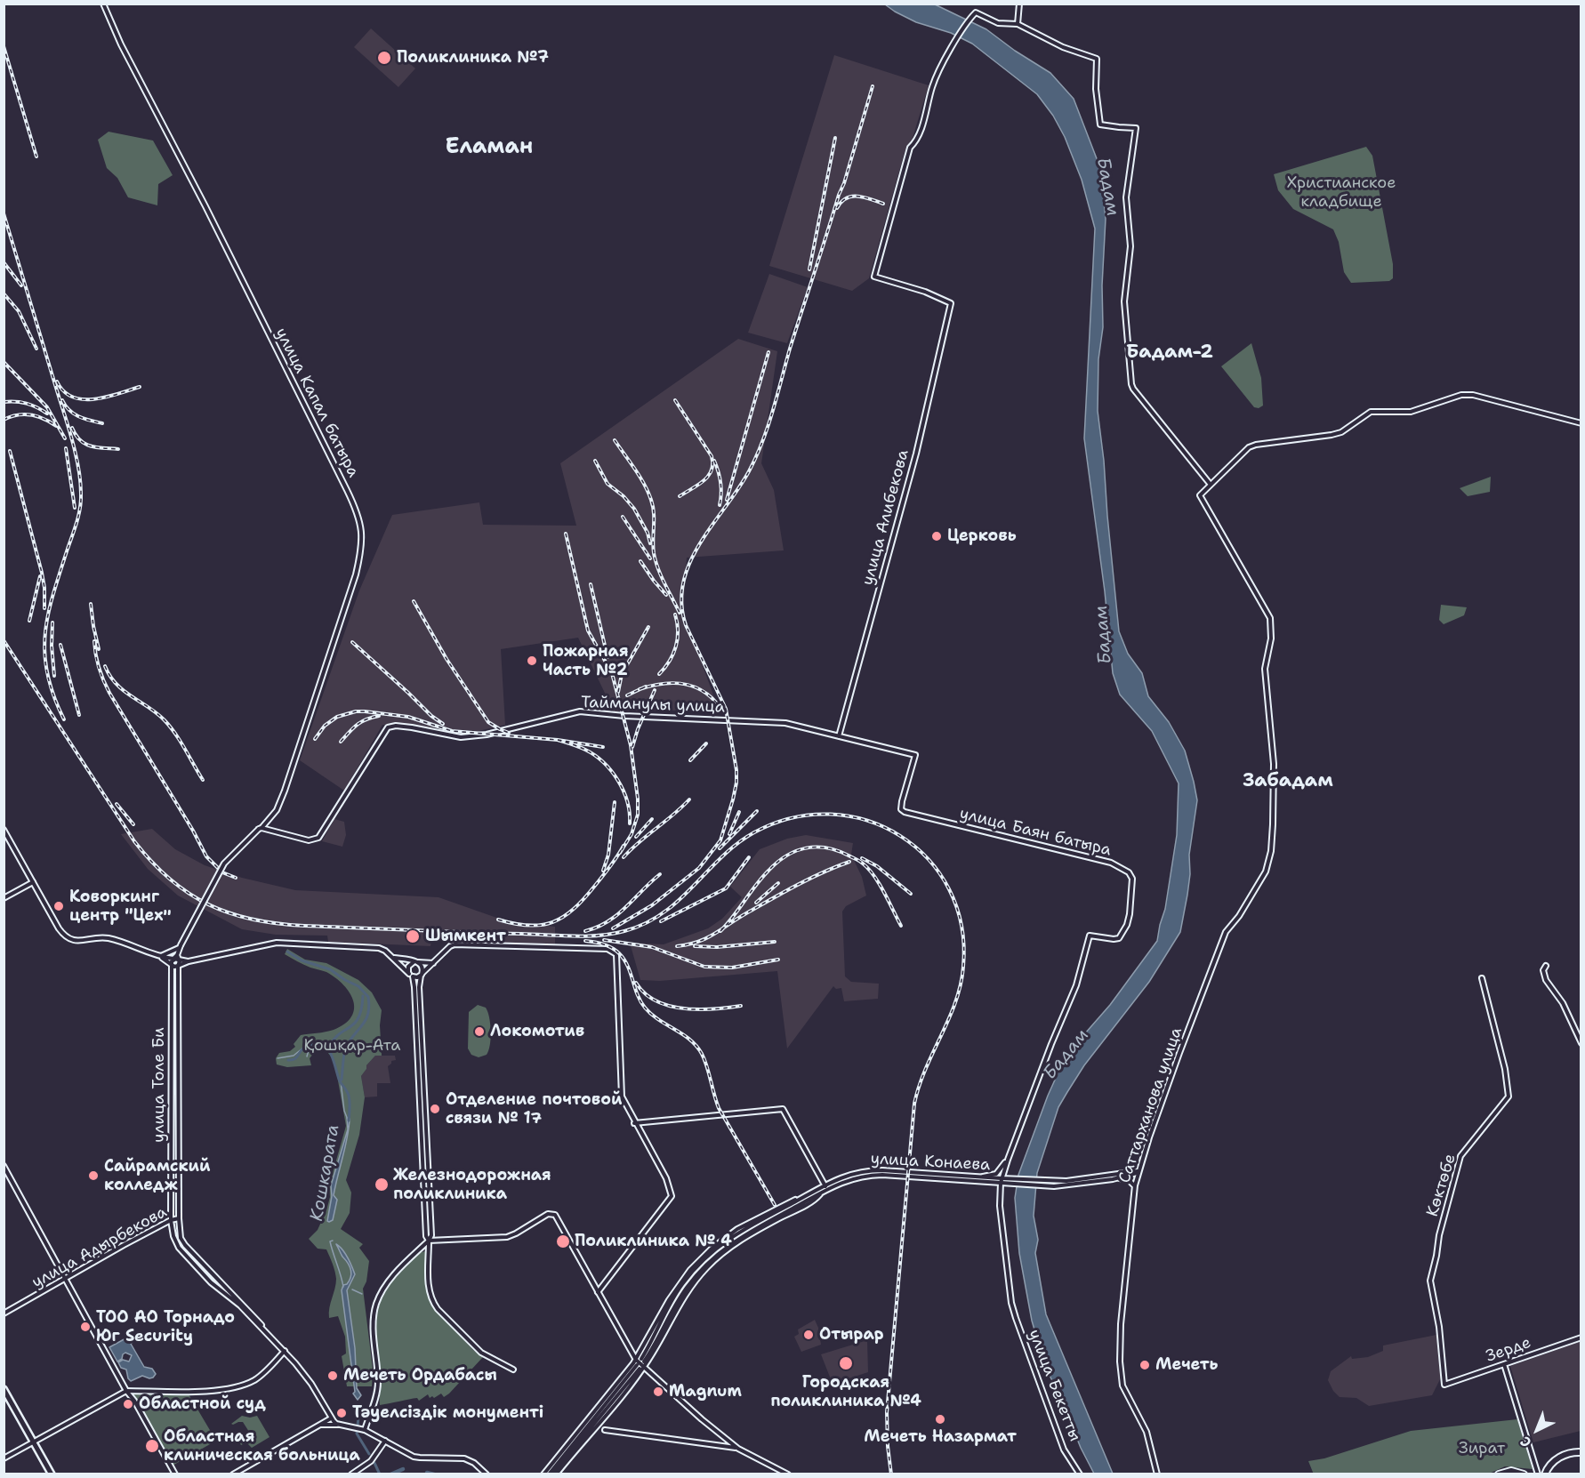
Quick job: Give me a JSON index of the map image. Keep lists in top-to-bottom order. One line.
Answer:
{"streets":{"street":["улица Капал батыра","улица Алибекова","Тайманулы улица","улица Баян батыра","улица Толе Би","Саттарханова улица","улица Конаева","Көктөбе","улица Адырбекова","Зерде","улица Бекетты"]},"crossings":[["улица Капал батыра","Тайманулы улица"],["улица Алибекова","Тайманулы улица"],["Тайманулы улица","улица Баян батыра"],["улица Баян батыра","улица Бекетты"],["улица Толе Би","улица Адырбекова"],["Саттарханова улица","улица Конаева"],["улица Конаева","улица Бекетты"],["Көктөбе","Зерде"]],"districts":["Еламан","Бадам-2","Забадам"],"water":["Бадам","Кошкарата"],"parks":["Христианское кладбище","Қошқар-Ата","Зират"],"places":["Поликлиника №7","Церковь","Пожарная Часть №2","Коворкинг центр \"Цех\"","Шымкент","Локомотив","Отделение почтовой связи № 17","Сайрамский колледж","Железнодорожная поликлиника","Поликлиника № 4","ТОО АО Торнадо Юг Security","Отырар","Городская поликлиника №4","Мечеть","Мечеть Ордабасы","Magnum","Областной суд","Тәуелсіздік монументі","Мечеть Назармат","Областная клиническая больница"],"north":"bottom left"}
